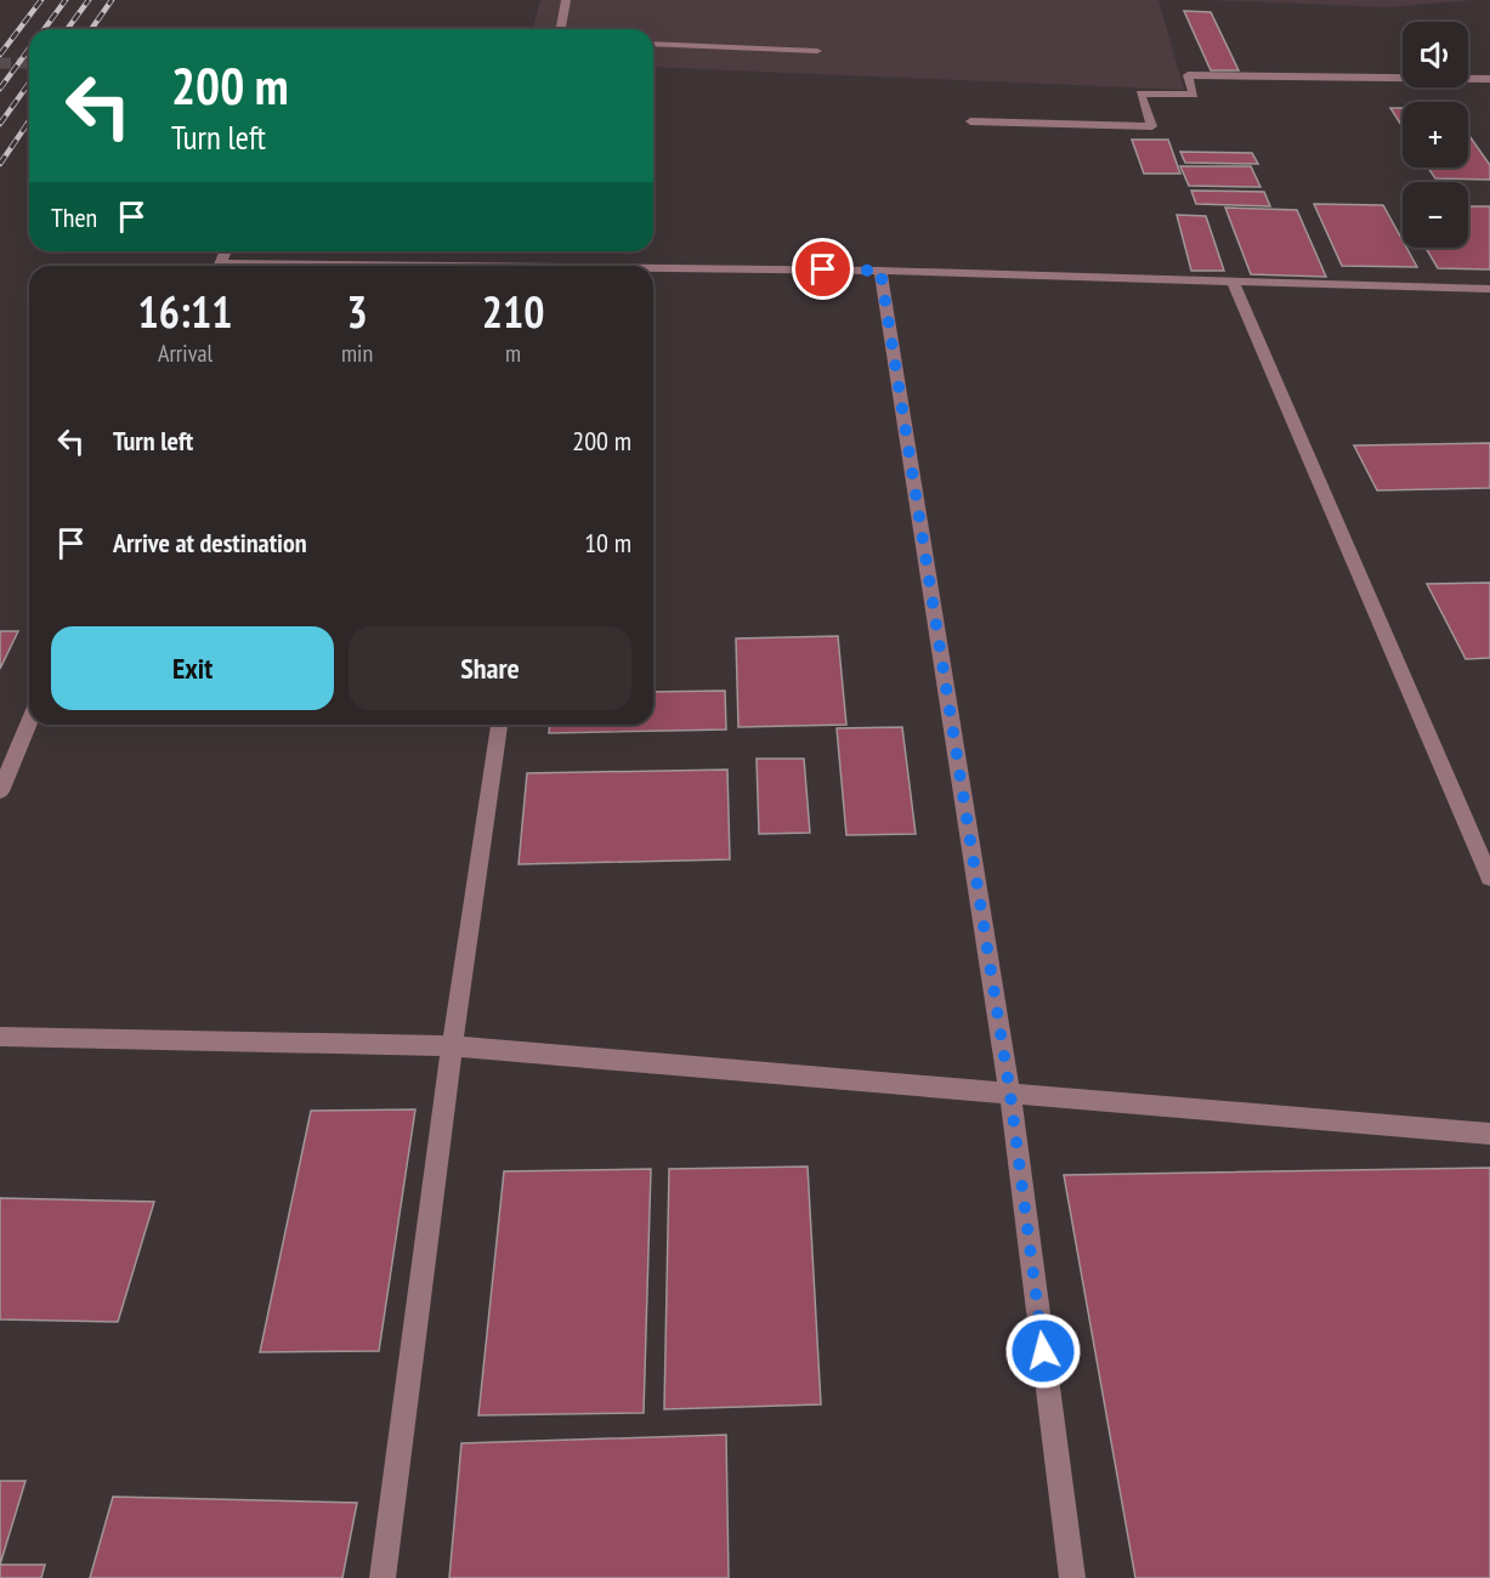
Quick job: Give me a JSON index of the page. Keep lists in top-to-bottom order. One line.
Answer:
{"page":{"map_buttons":["+","−"],"turn":["200 m","Turn left"],"then":"Then","eta":["16:11","Arrival","3","min","210","m"],"list":[{"name":"Turn left","value":"200 m"},{"name":"Arrive at destination","value":"10 m"}],"buttons":["Exit","Share"]}}
